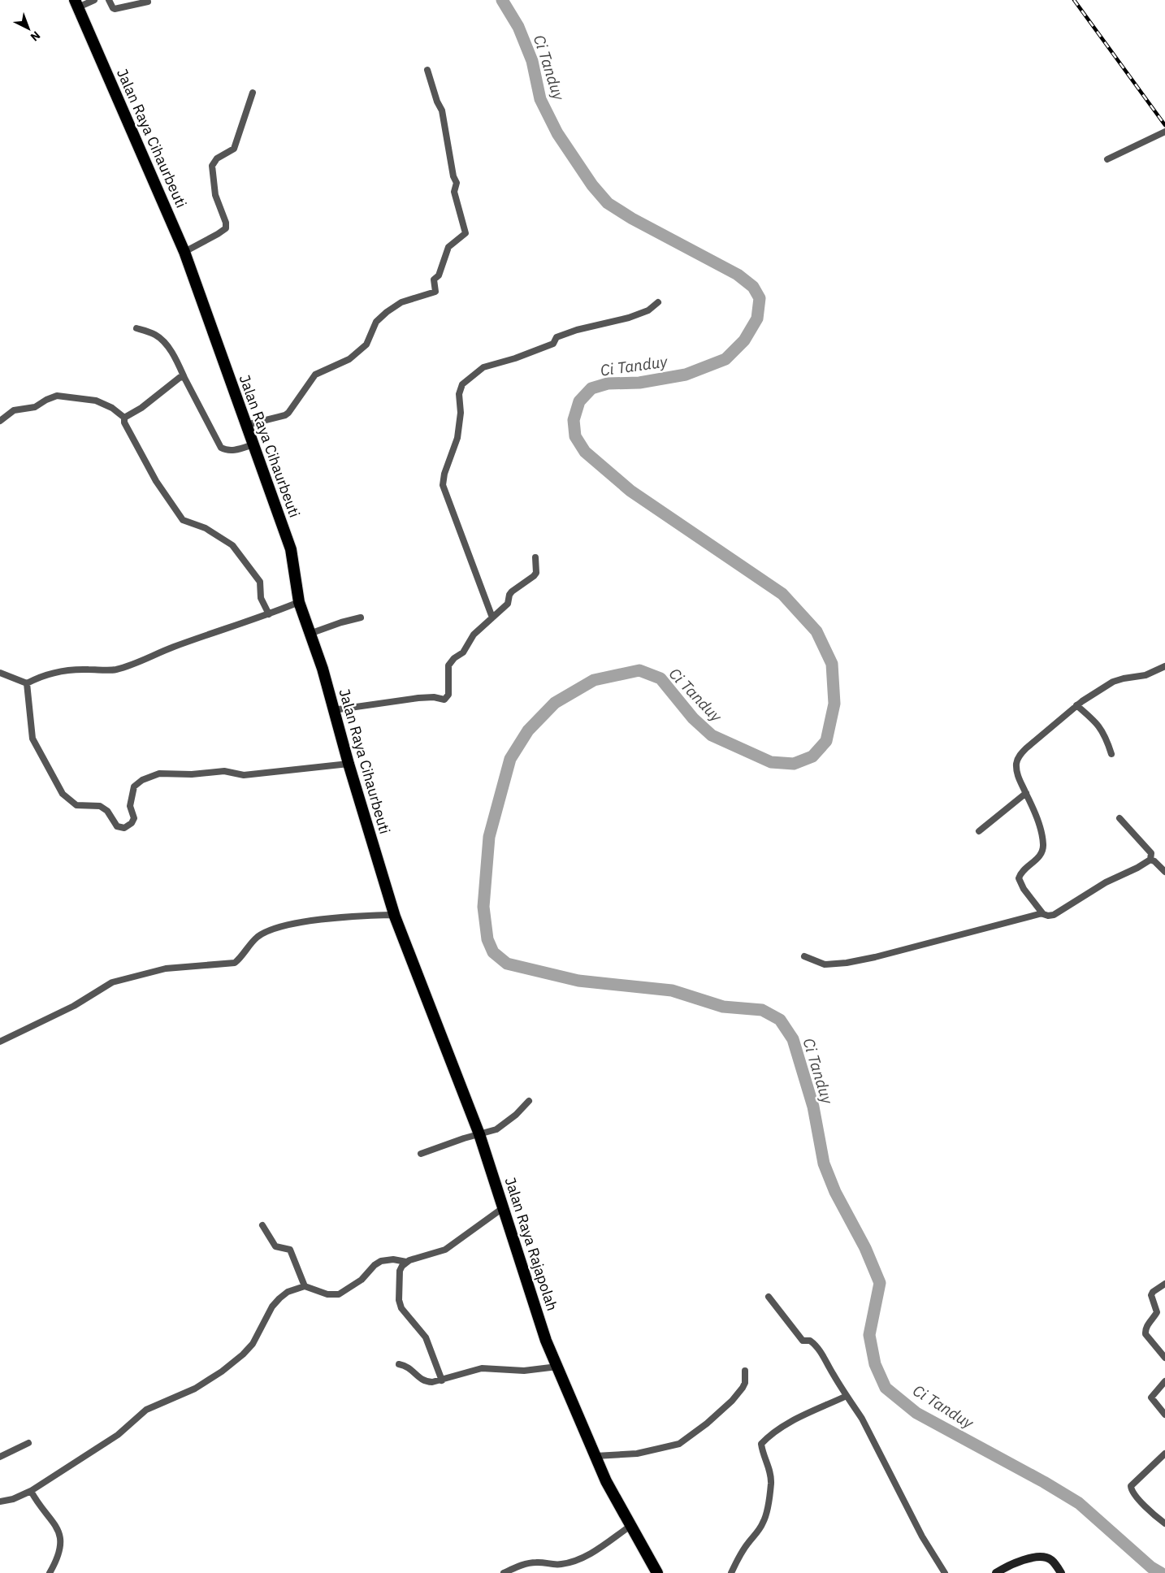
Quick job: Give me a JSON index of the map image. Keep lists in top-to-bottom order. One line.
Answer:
{"streets":{"highway":["Jalan Raya Cihaurbeuti","Jalan Raya Rajapolah"]},"crossings":[["Jalan Raya Cihaurbeuti","Jalan Raya Rajapolah"]],"water":["Ci Tanduy"],"north":"bottom right"}
